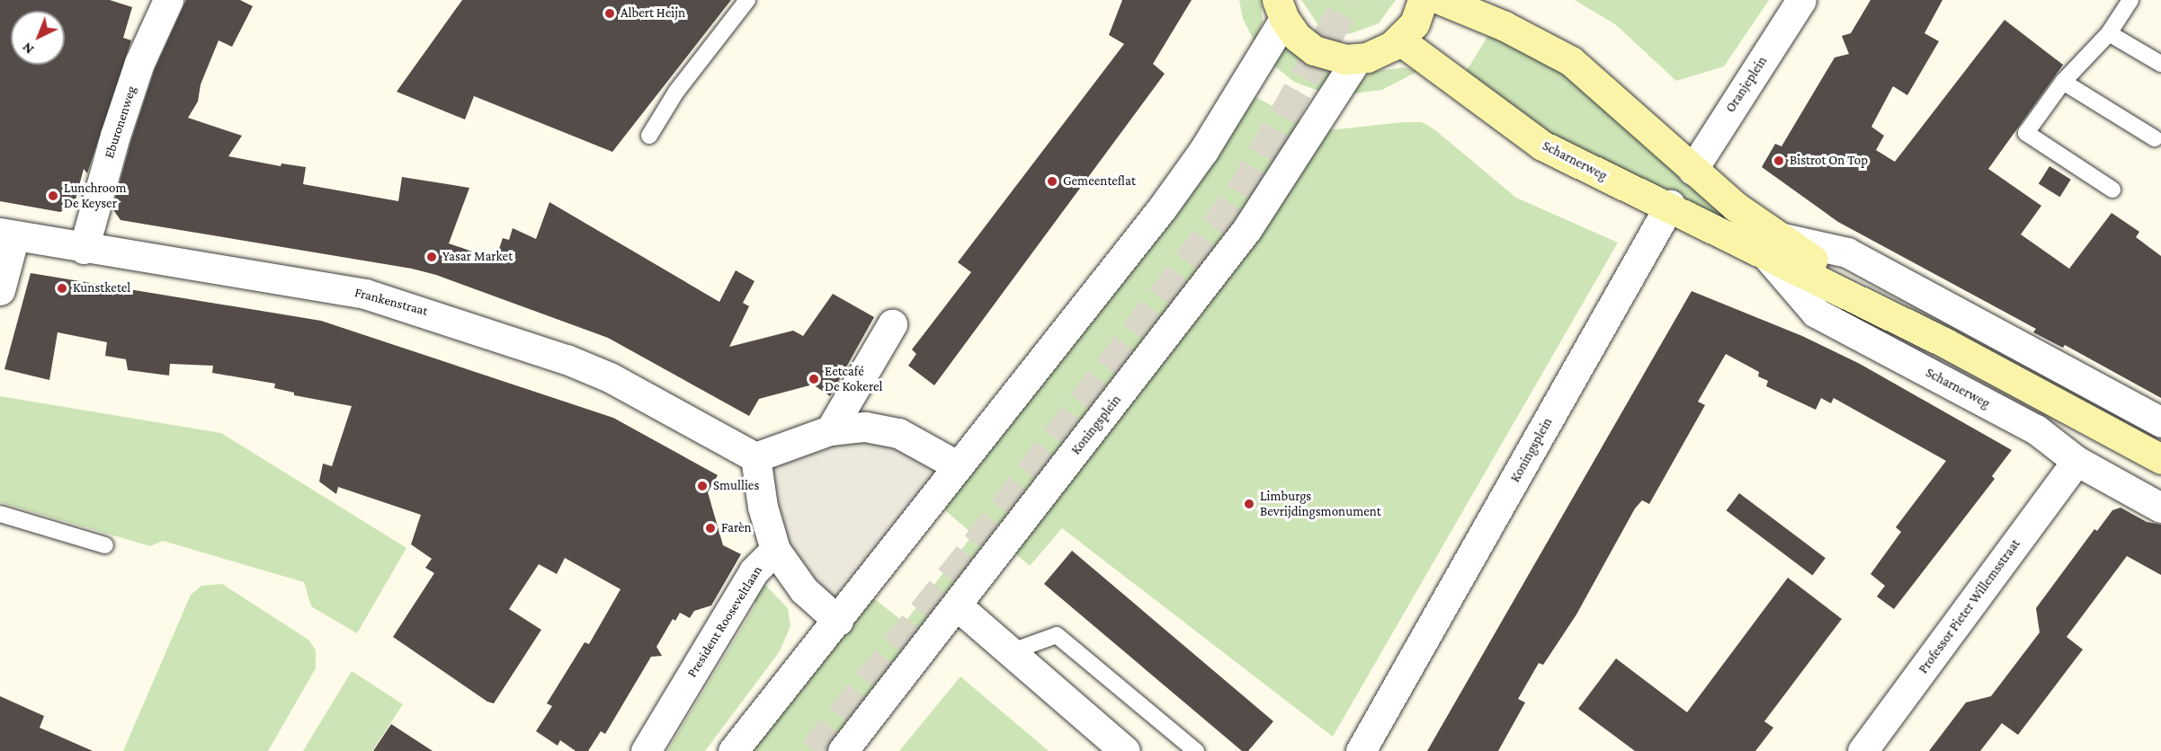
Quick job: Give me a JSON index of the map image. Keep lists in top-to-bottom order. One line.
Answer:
{"streets":{"street":["Oranjeplein","Eburonenweg","Scharnerweg","Frankenstraat","Koningsplein","Professor Pieter Willemsstraat","President Rooseveltlaan"]},"crossings":[["Oranjeplein","Scharnerweg"],["Eburonenweg","Frankenstraat"],["Scharnerweg","Koningsplein"],["Scharnerweg","Professor Pieter Willemsstraat"]],"places":["Albert Heijn","Bistrot On Top","Gemeenteflat","Lunchroom De Keyser","Yasar Market","Kunstketel","Eetcafé De Kokerel","Smullies","Limburgs Bevrijdingsmonument","Farèn"],"north":"bottom left"}
